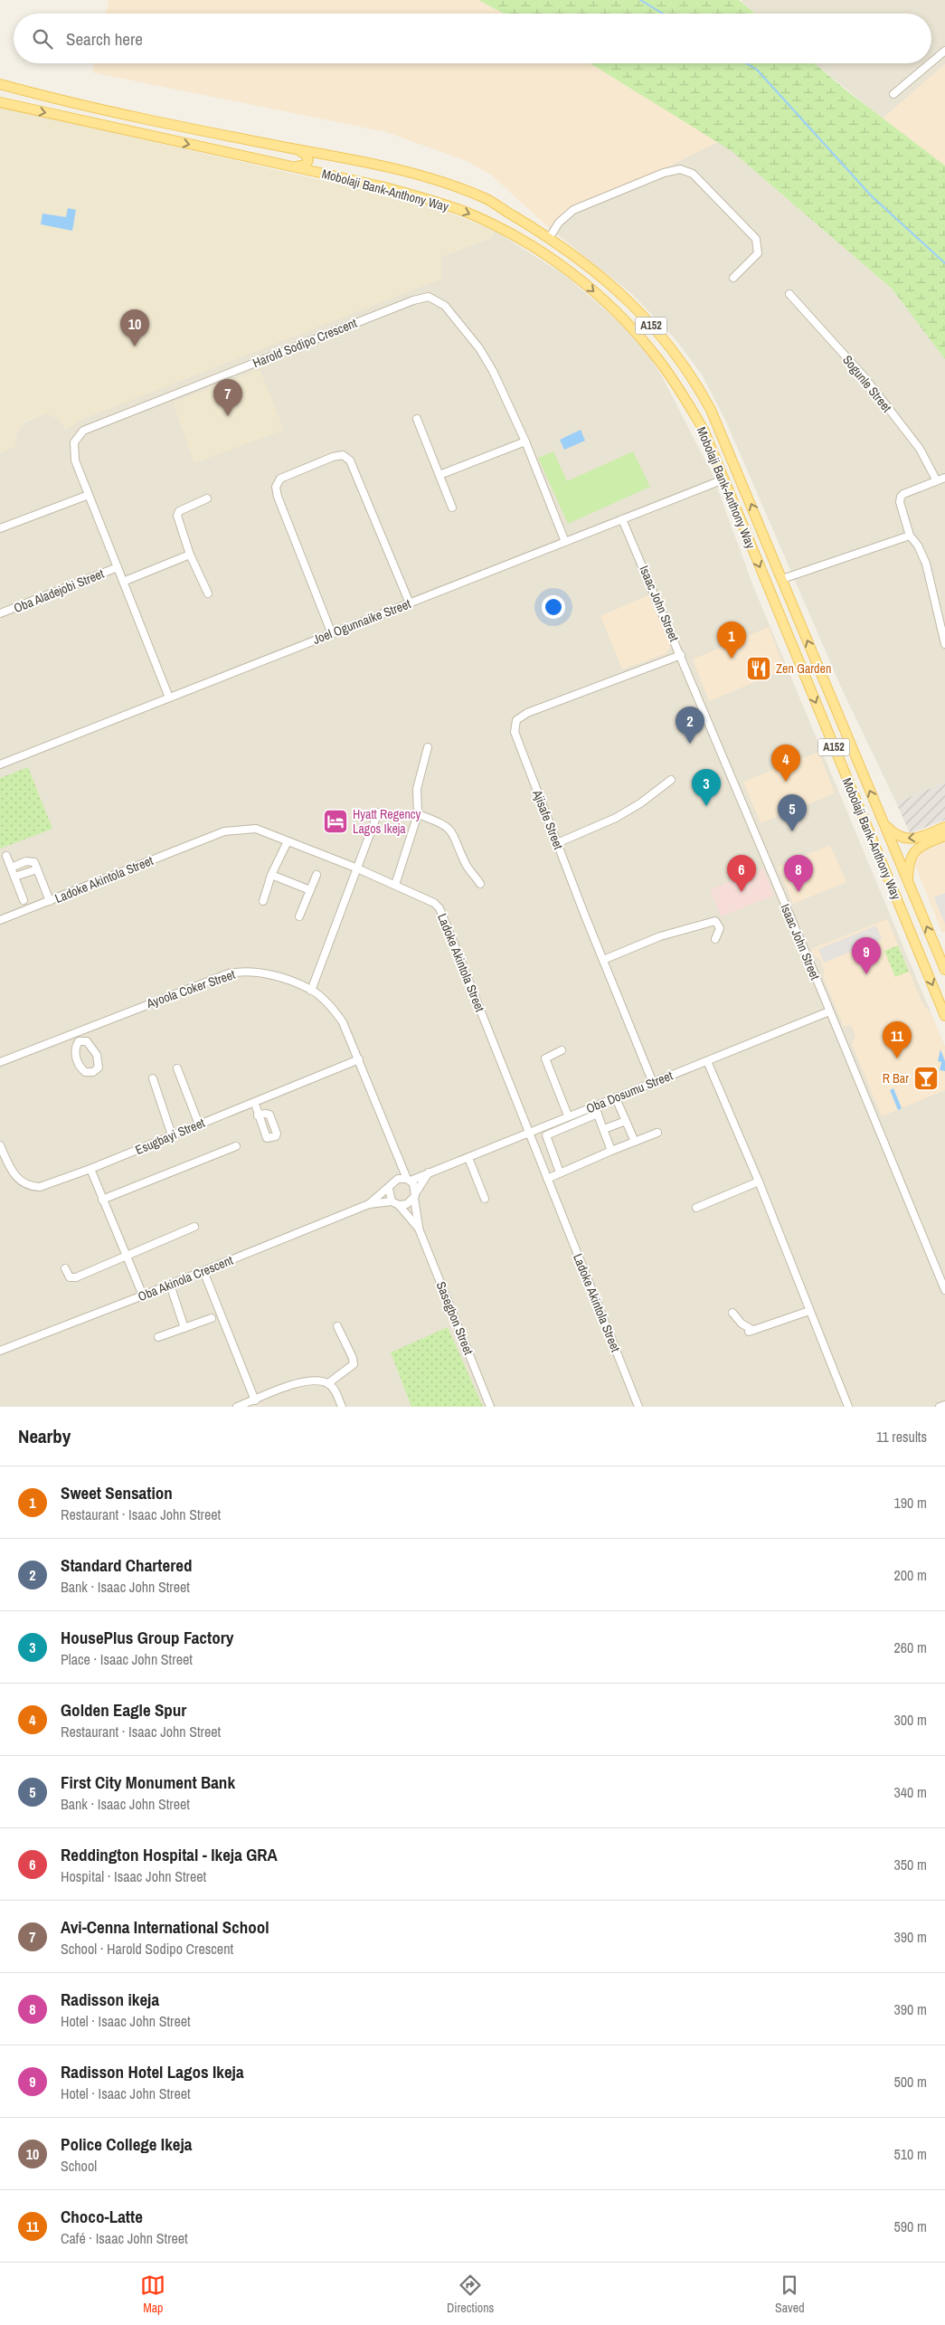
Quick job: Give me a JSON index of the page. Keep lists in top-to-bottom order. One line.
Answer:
{"streets":{"main road":["Mobolaji Bank-Anthony Way","A152"],"street":["Harold Sodipo Crescent","Sogunle Street","Oba Aladejobi Street","Isaac John Street","Joel Ogunnaike Street","Ajisafe Street","Ladoke Akintola Street","Ayoola Coker Street","Oba Dosumu Street","Esugbayi Street","Oba Akinola Crescent","Sasegbon Street"]},"crossings":[["Mobolaji Bank-Anthony Way","Joel Ogunnaike Street"],["Harold Sodipo Crescent","Oba Aladejobi Street"],["Harold Sodipo Crescent","Joel Ogunnaike Street"],["Isaac John Street","Joel Ogunnaike Street"],["Isaac John Street","Ajisafe Street"],["Isaac John Street","Oba Dosumu Street"],["Ajisafe Street","Oba Dosumu Street"],["Ladoke Akintola Street","Oba Dosumu Street"],["Ayoola Coker Street","Oba Dosumu Street"],["Ayoola Coker Street","Esugbayi Street"],["Ayoola Coker Street","Sasegbon Street"],["Oba Dosumu Street","Sasegbon Street"]],"places":{"restaurant":["Zen Garden"],"hotel":["Hyatt Regency Lagos Ikeja"],"bar":["R Bar"]},"page":{"search":"Search here","pins":["10","7","1","2","4","3","5","6","8","9","11"],"heading":["Nearby","11 results"],"list":[{"mark":"1","name":"Sweet Sensation","note":"Restaurant · Isaac John Street","value":"190 m"},{"mark":"2","name":"Standard Chartered","note":"Bank · Isaac John Street","value":"200 m"},{"mark":"3","name":"HousePlus Group Factory","note":"Place · Isaac John Street","value":"260 m"},{"mark":"4","name":"Golden Eagle Spur","note":"Restaurant · Isaac John Street","value":"300 m"},{"mark":"5","name":"First City Monument Bank","note":"Bank · Isaac John Street","value":"340 m"},{"mark":"6","name":"Reddington Hospital - Ikeja GRA","note":"Hospital · Isaac John Street","value":"350 m"},{"mark":"7","name":"Avi-Cenna International School","note":"School · Harold Sodipo Crescent","value":"390 m"},{"mark":"8","name":"Radisson ikeja","note":"Hotel · Isaac John Street","value":"390 m"},{"mark":"9","name":"Radisson Hotel Lagos Ikeja","note":"Hotel · Isaac John Street","value":"500 m"},{"mark":"10","name":"Police College Ikeja","note":"School","value":"510 m"},{"mark":"11","name":"Choco-Latte","note":"Café · Isaac John Street","value":"590 m"}],"nav":["Map","Directions","Saved"]}}
